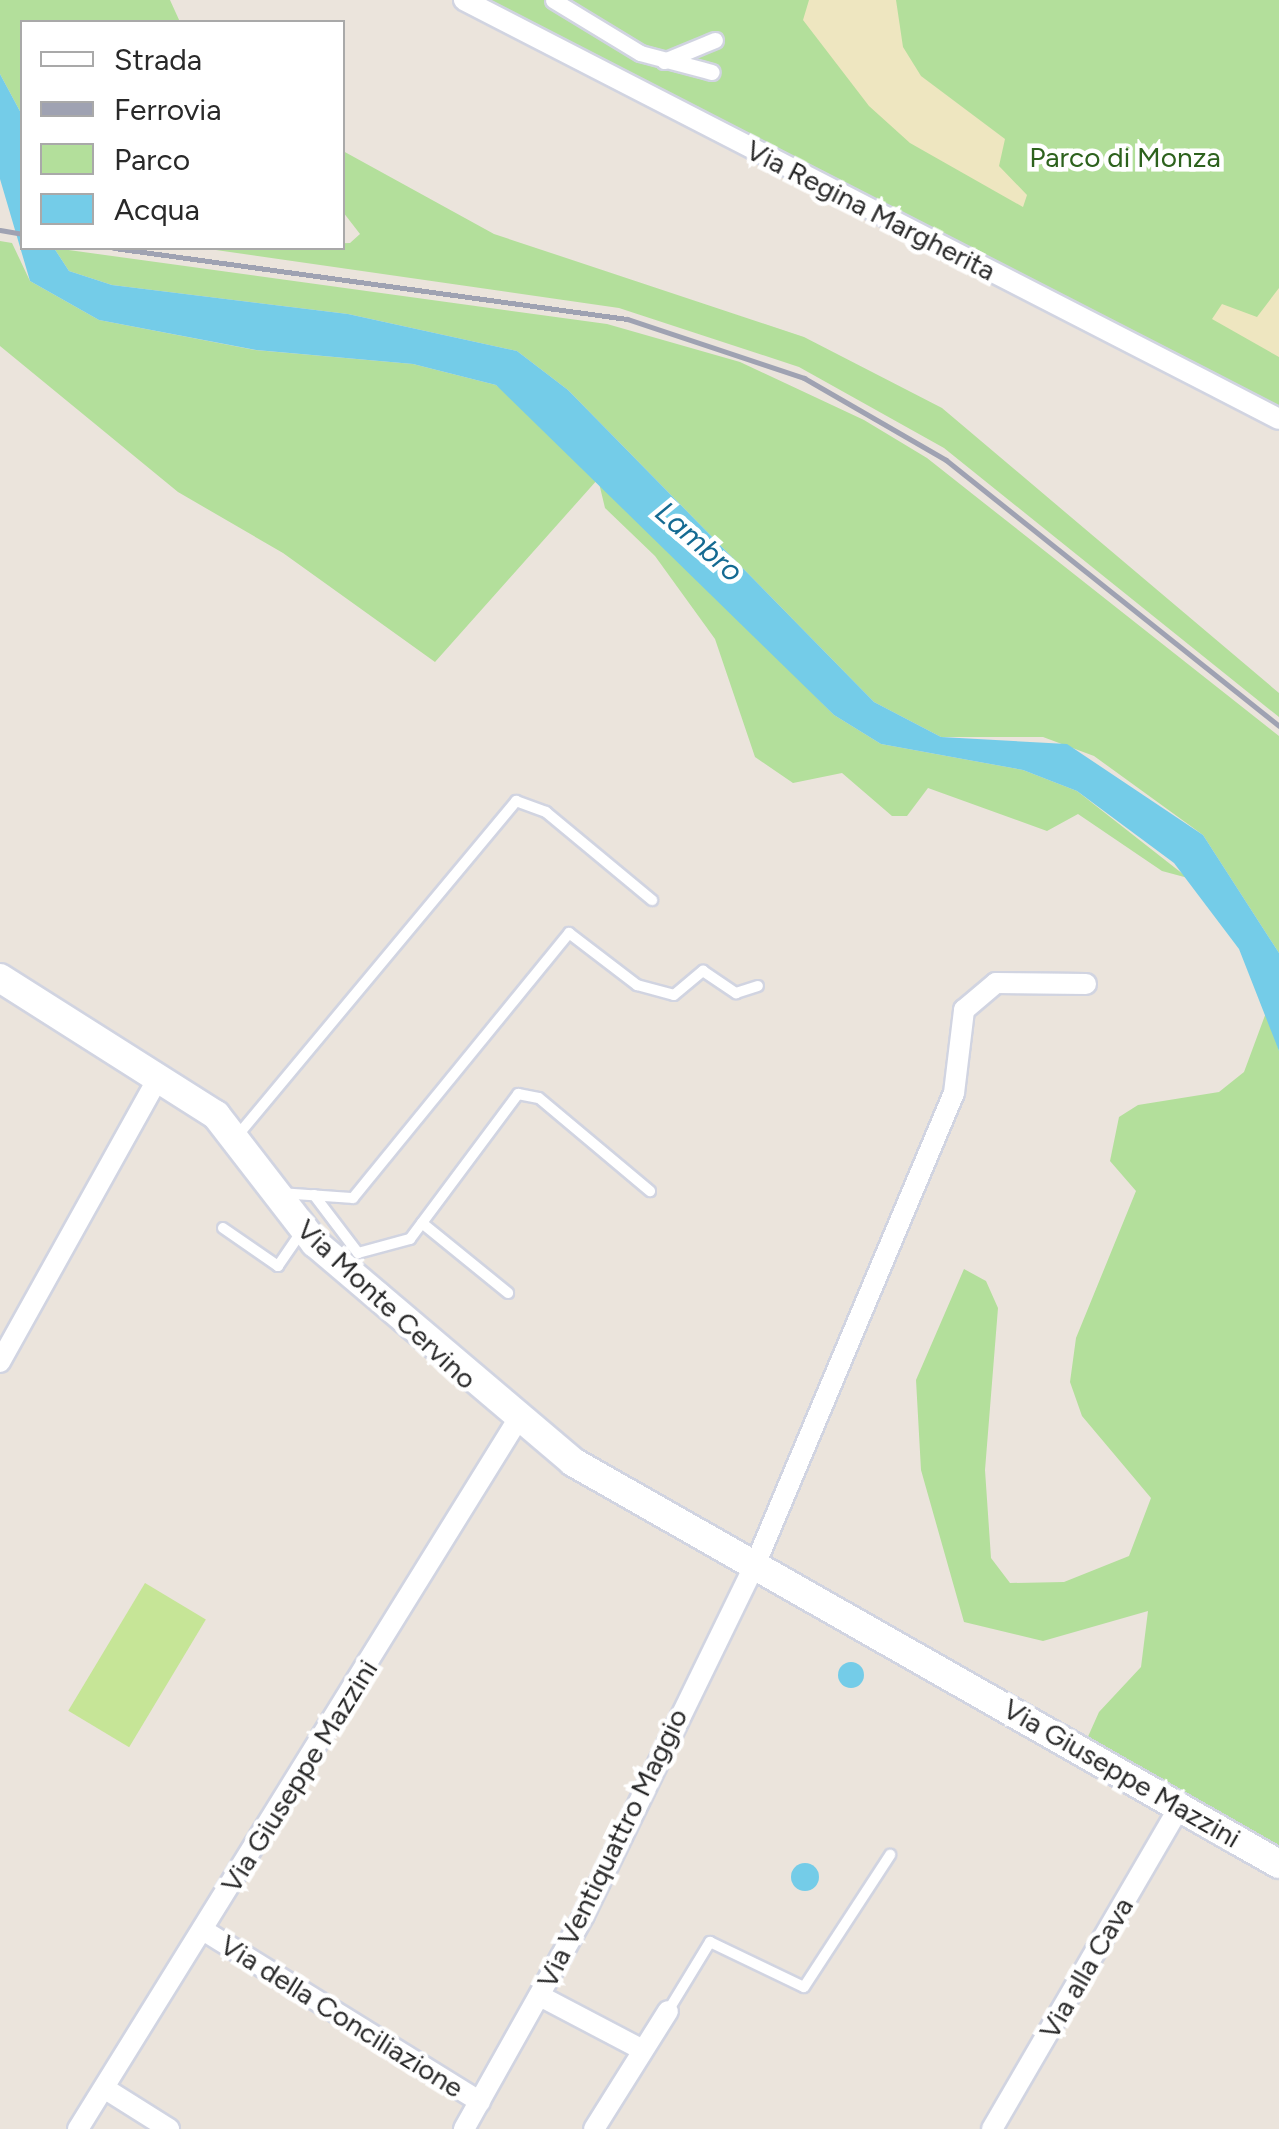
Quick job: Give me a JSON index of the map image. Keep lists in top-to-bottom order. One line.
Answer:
{"streets":{"street":["Via Regina Margherita","Via Monte Cervino","Via Giuseppe Mazzini","Via Ventiquattro Maggio","Via alla Cava","Via della Conciliazione"]},"crossings":[["Via Monte Cervino","Via Giuseppe Mazzini"],["Via Monte Cervino","Via Ventiquattro Maggio"],["Via Giuseppe Mazzini","Via Ventiquattro Maggio"],["Via Giuseppe Mazzini","Via alla Cava"],["Via Giuseppe Mazzini","Via della Conciliazione"],["Via Ventiquattro Maggio","Via della Conciliazione"]],"water":["Lambro"],"parks":["Parco di Monza"],"legend":["Strada","Ferrovia","Parco","Acqua"]}
